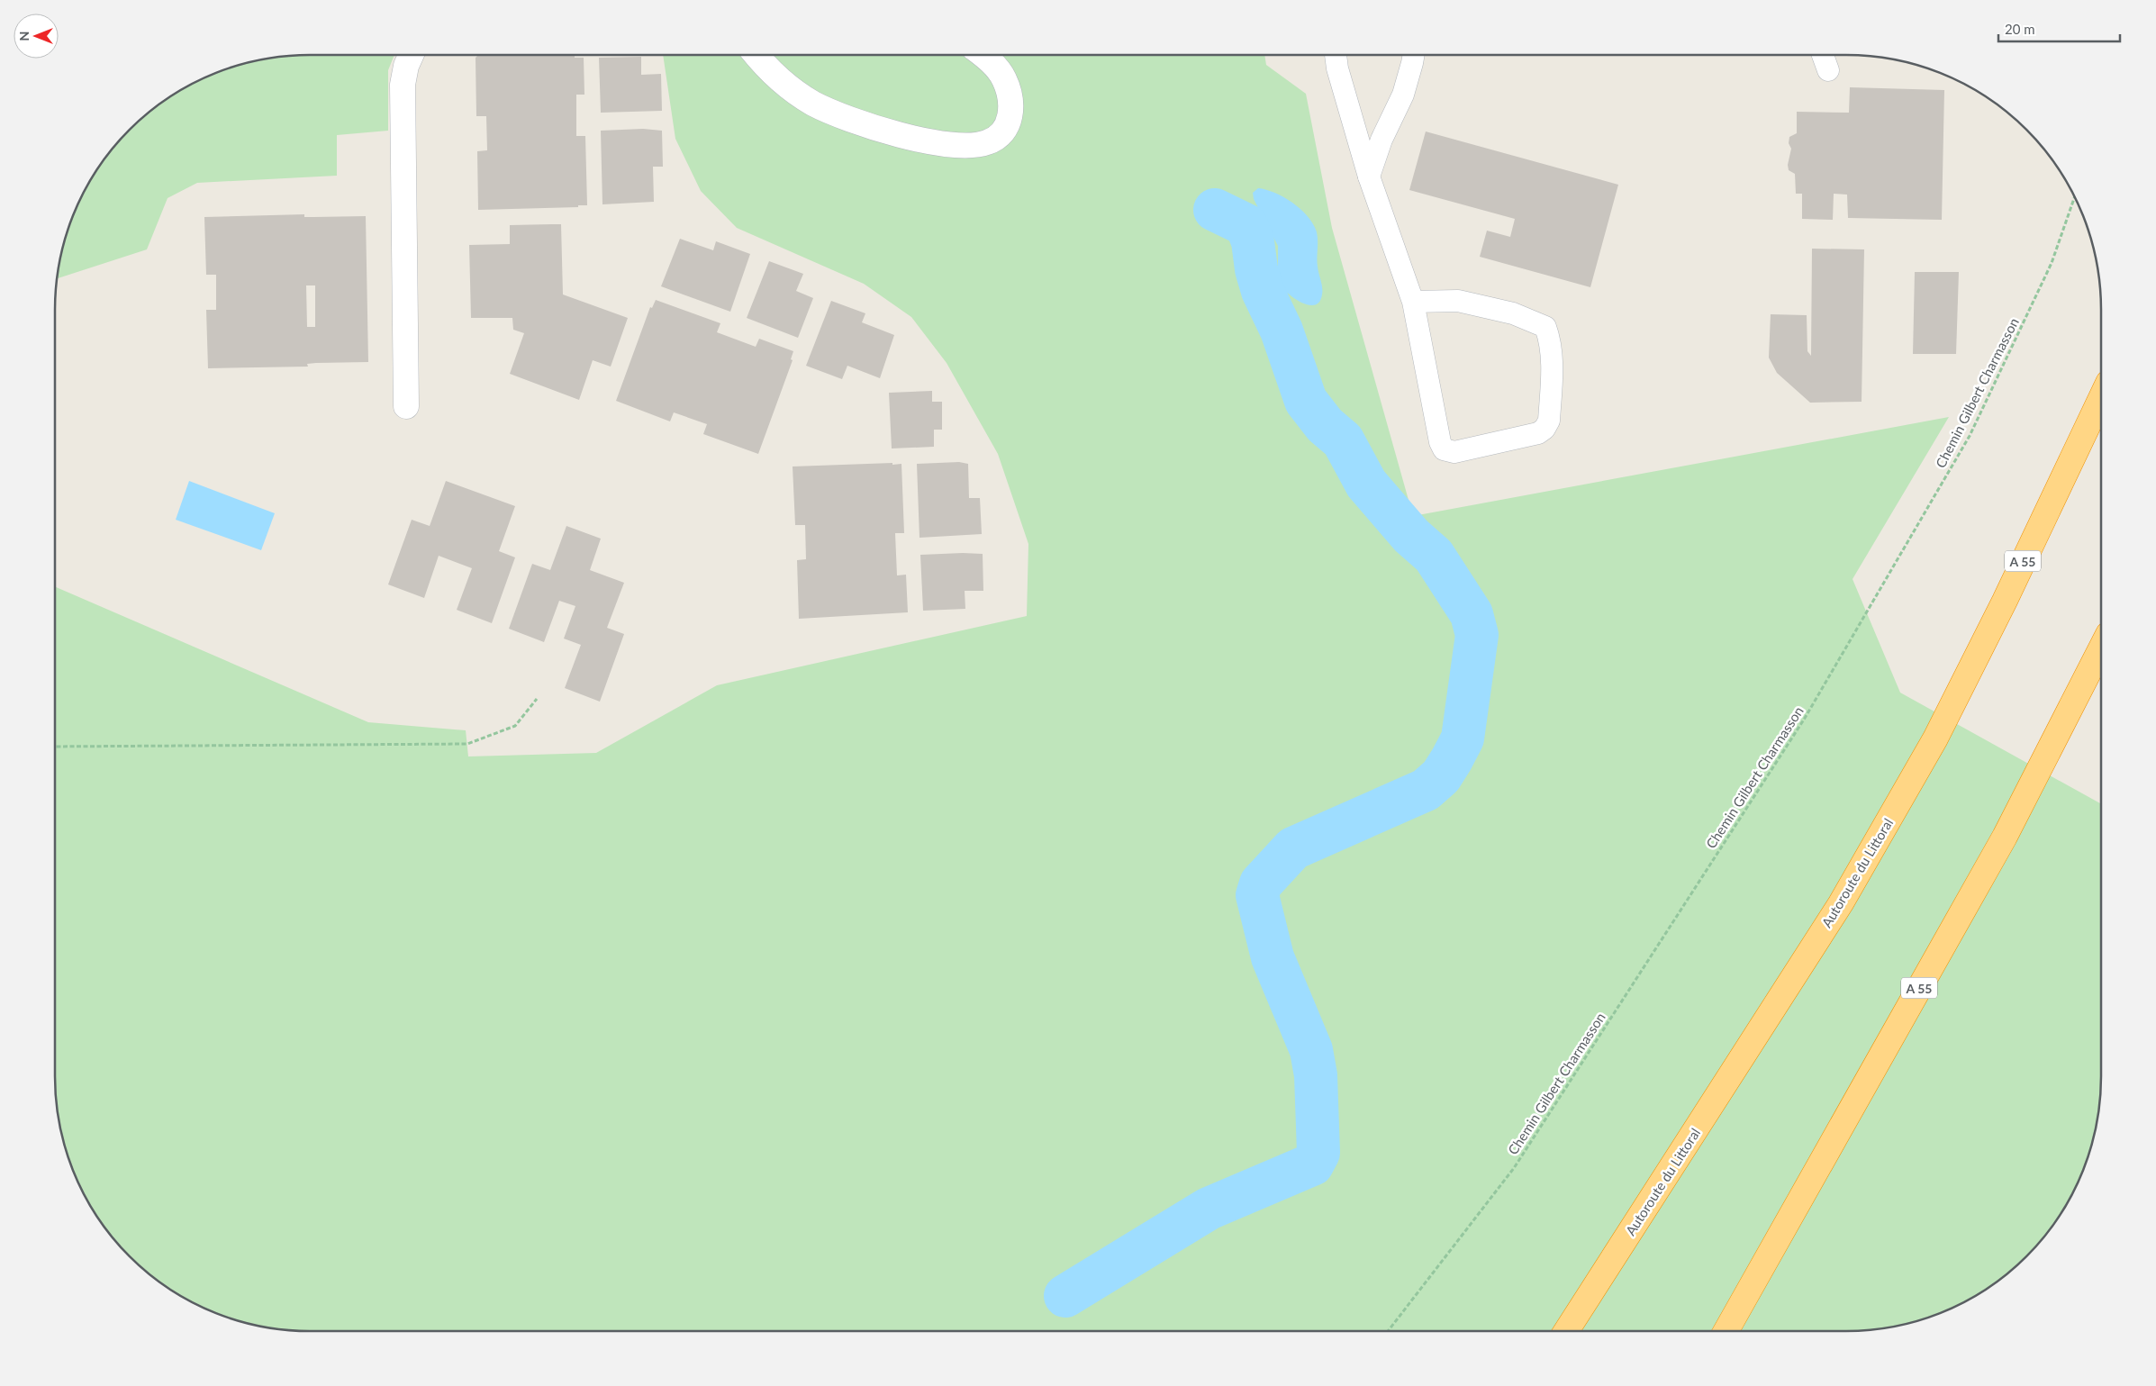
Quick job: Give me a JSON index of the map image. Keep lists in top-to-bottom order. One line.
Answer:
{"streets":{"highway":["A 55","Autoroute du Littoral"],"path":["Chemin Gilbert Charmasson"]},"scale_bar":"20 m","north":"left"}
